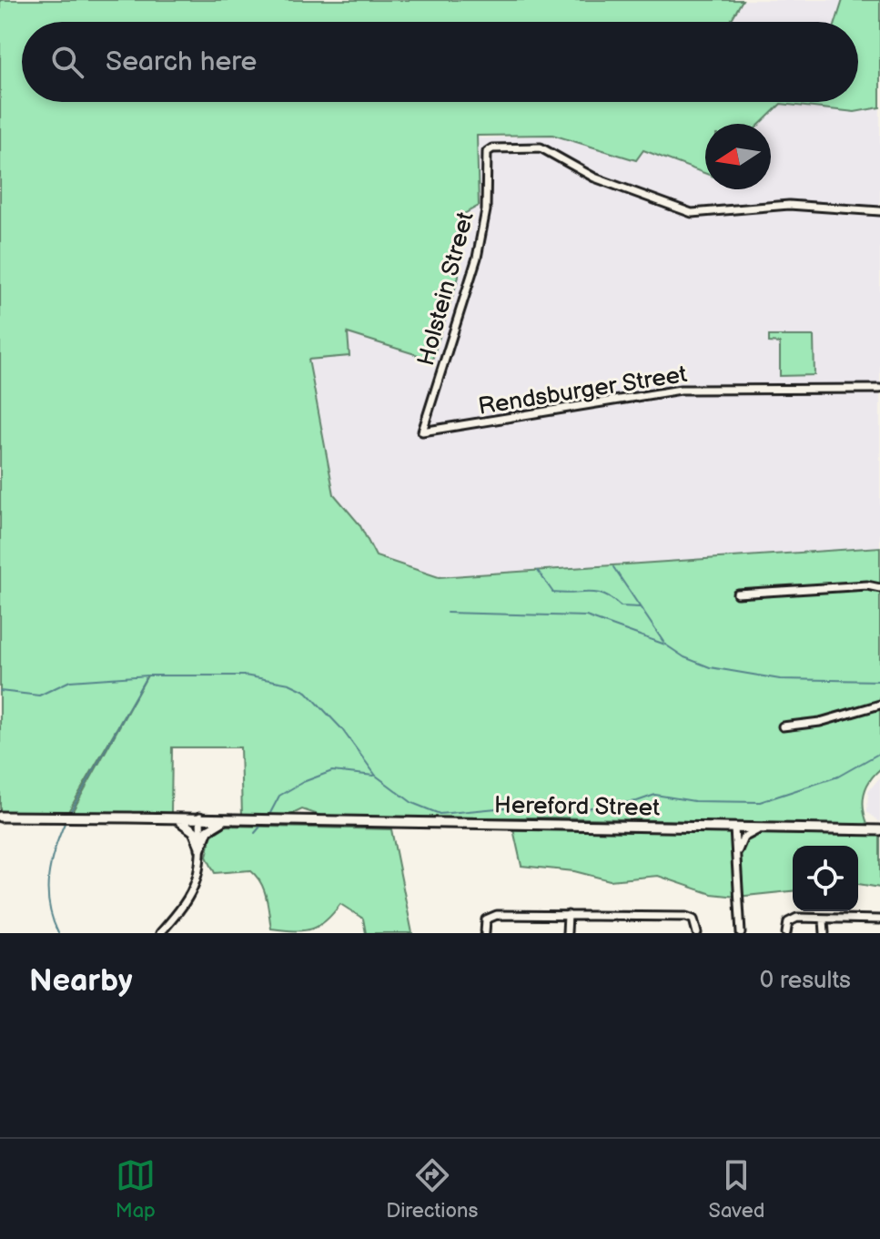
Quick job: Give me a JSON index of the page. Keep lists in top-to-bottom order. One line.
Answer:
{"streets":{"main road":["Hereford Street"],"street":["Holstein Street","Rendsburger Street"]},"crossings":[["Holstein Street","Rendsburger Street"]],"north":"left","page":{"search":"Search here","heading":["Nearby","0 results"],"nav":["Map","Directions","Saved"]}}
